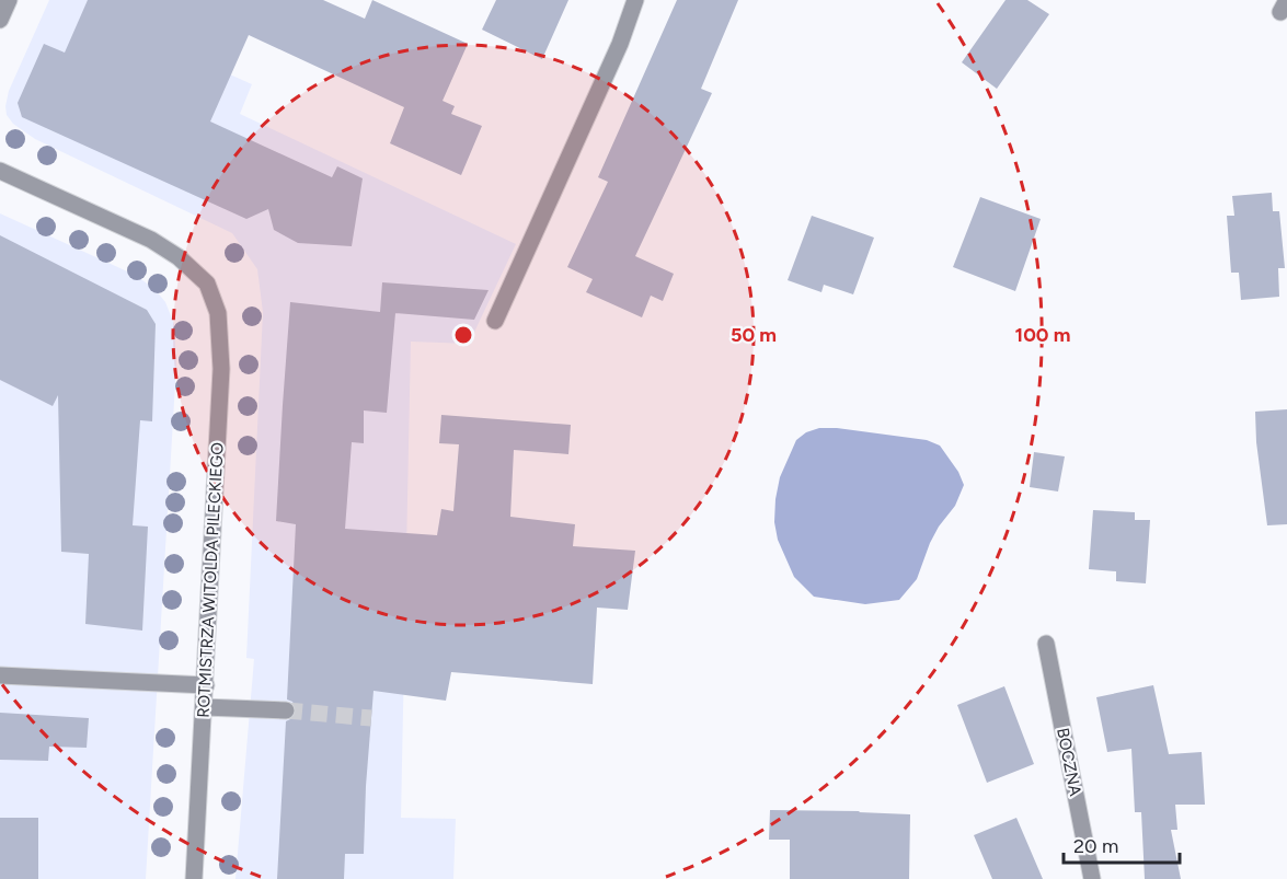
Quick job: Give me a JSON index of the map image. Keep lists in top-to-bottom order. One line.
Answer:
{"streets":{"street":["ROTMISTRZA WITOLDA PILECKIEGO","BOCZNA"]},"scale_bar":"20 m","rings":["50 m","100 m"]}
